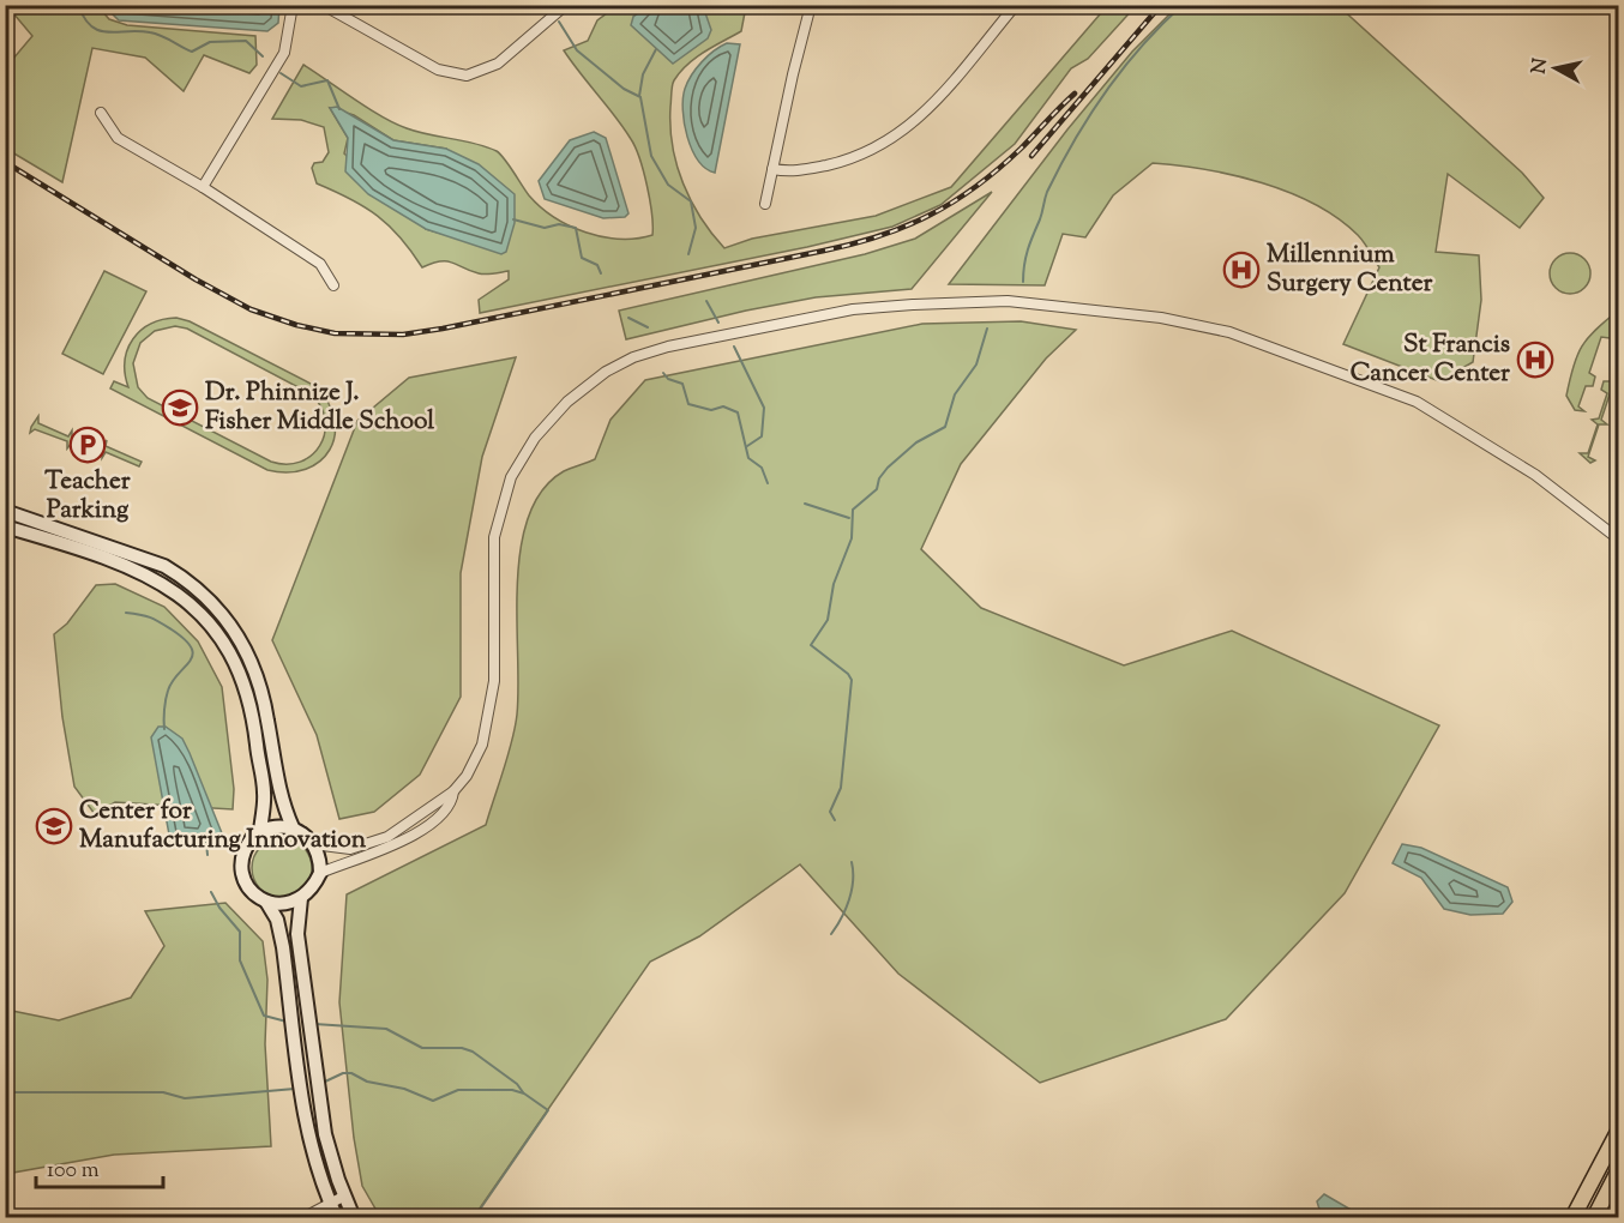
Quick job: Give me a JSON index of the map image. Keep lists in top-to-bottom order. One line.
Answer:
{"places":{"hospital":["Millennium Surgery Center","St Francis Cancer Center"],"school or university":["Dr. Phinnize J. Fisher Middle School","Center for Manufacturing Innovation"],"parking":["Teacher Parking"]},"scale_bar":"100 m","north":"left"}
